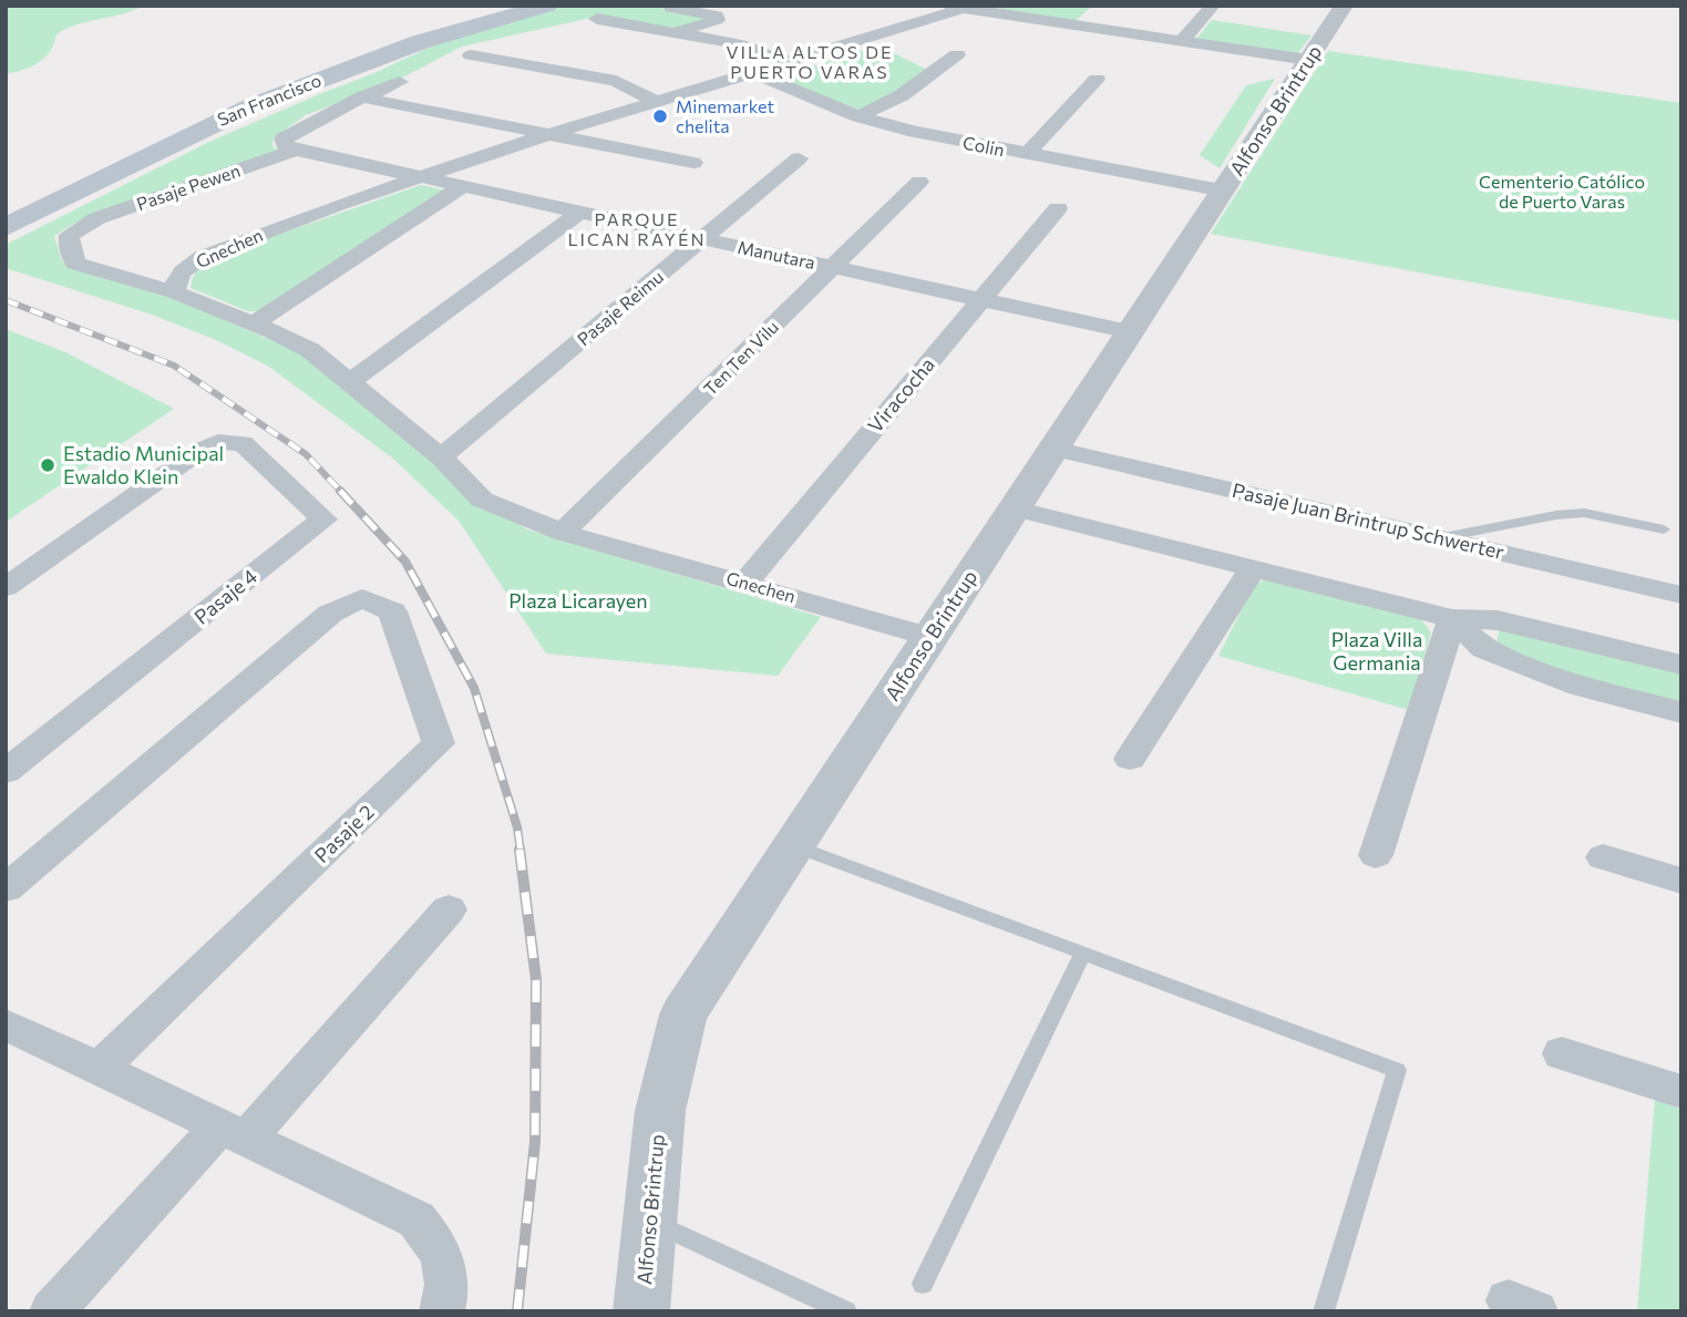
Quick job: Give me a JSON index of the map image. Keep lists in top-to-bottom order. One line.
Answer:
{"streets":{"main road":["San Francisco"],"street":["Alfonso Brintrup","Colin","Pasaje Pewen","Gnechen","Manutara","Pasaje Reimu","Ten Ten Vilu","Viracocha","Pasaje Juan Brintrup Schwerter","Pasaje 4","Pasaje 2"]},"crossings":[["Alfonso Brintrup","Colin"],["Alfonso Brintrup","Gnechen"],["Alfonso Brintrup","Manutara"],["Alfonso Brintrup","Pasaje Juan Brintrup Schwerter"],["Colin","Gnechen"],["Pasaje Pewen","Gnechen"],["Pasaje Pewen","Manutara"],["Gnechen","Manutara"],["Gnechen","Pasaje Reimu"],["Gnechen","Ten Ten Vilu"],["Gnechen","Viracocha"],["Manutara","Pasaje Reimu"],["Manutara","Ten Ten Vilu"],["Manutara","Viracocha"]],"districts":["VILLA ALTOS DE PUERTO VARAS","PARQUE LICAN RAYÉN"],"parks":["Cementerio Católico de Puerto Varas","Plaza Licarayen","Plaza Villa Germania"],"places":["Minemarket chelita","Estadio Municipal Ewaldo Klein"]}
